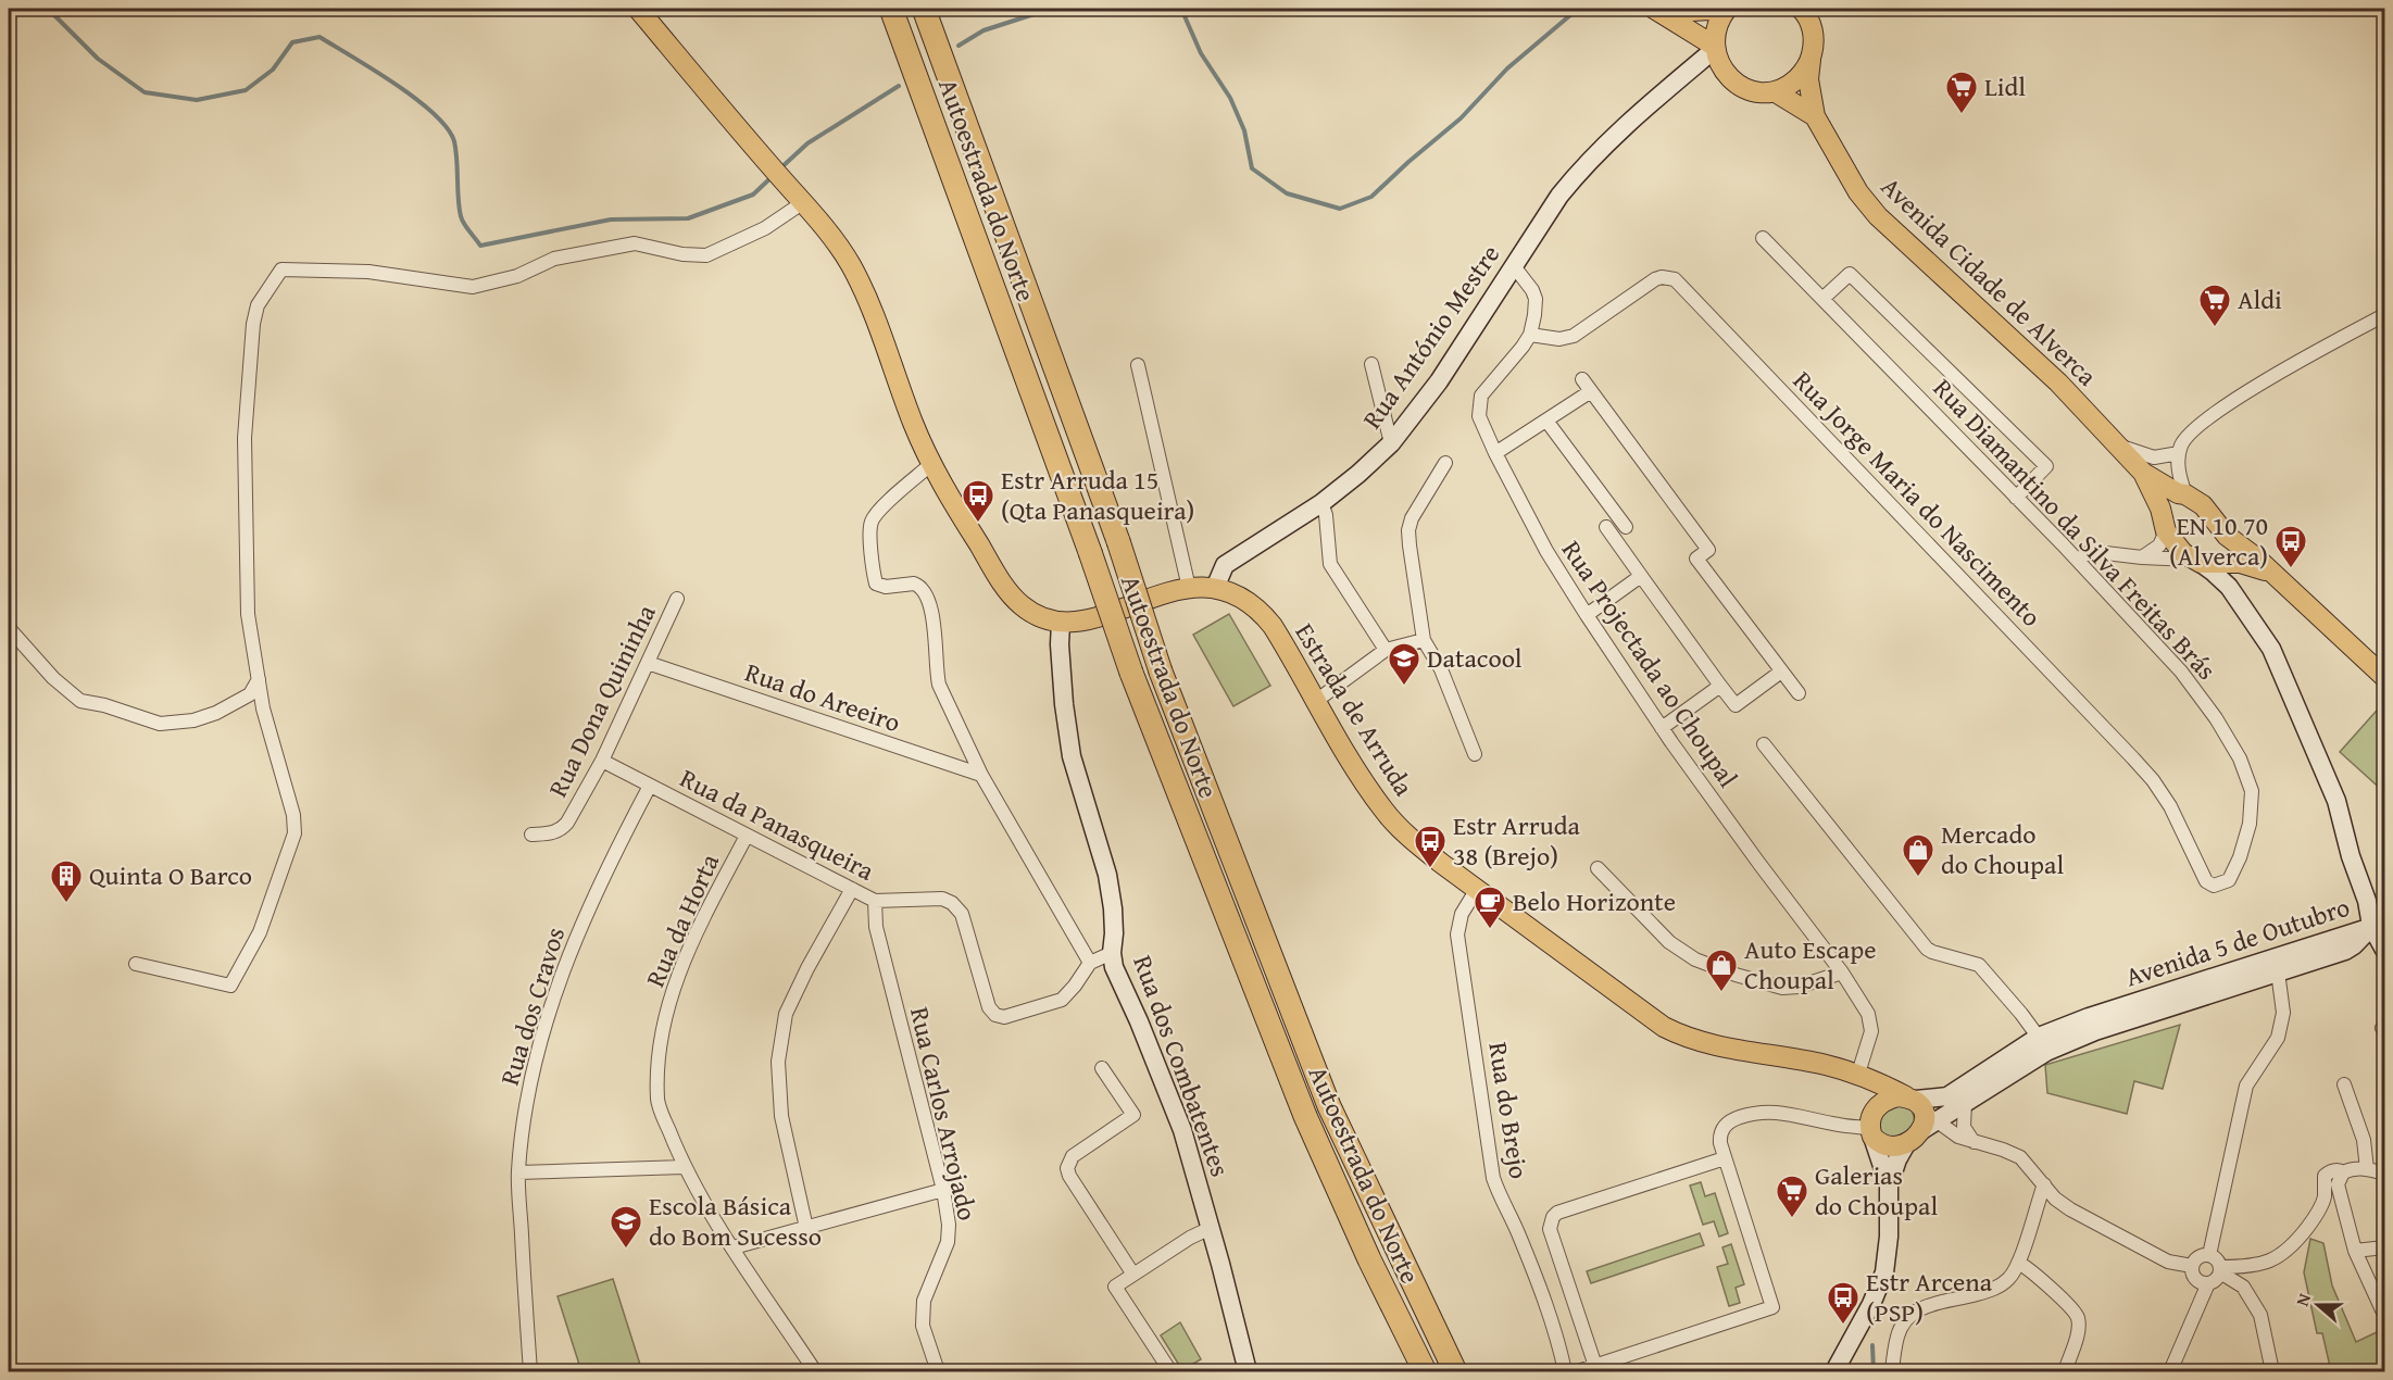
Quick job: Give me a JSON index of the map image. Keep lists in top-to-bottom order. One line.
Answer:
{"streets":{"highway":["Autoestrada do Norte"],"main road":["Avenida Cidade de Alverca","Estrada de Arruda"],"street":["Rua António Mestre","Rua Jorge Maria do Nascimento","Rua Diamantino da Silva Freitas Brás","Rua Projectada ao Choupal","Rua do Areeiro","Rua Dona Quininha","Rua da Panasqueira","Rua da Horta","Avenida 5 de Outubro","Rua dos Cravos","Rua dos Combatentes","Rua do Brejo","Rua Carlos Arrojado"]},"crossings":[["Rua António Mestre","Rua Projectada ao Choupal"],["Rua António Mestre","Estrada de Arruda"],["Rua Jorge Maria do Nascimento","Rua Diamantino da Silva Freitas Brás"],["Rua Jorge Maria do Nascimento","Rua Projectada ao Choupal"],["Rua Projectada ao Choupal","Estrada de Arruda"],["Rua do Areeiro","Rua Dona Quininha"],["Rua Dona Quininha","Rua da Panasqueira"],["Estrada de Arruda","Avenida 5 de Outubro"],["Estrada de Arruda","Rua dos Combatentes"],["Estrada de Arruda","Rua do Brejo"],["Rua da Panasqueira","Rua da Horta"],["Rua da Panasqueira","Rua dos Cravos"],["Rua da Panasqueira","Rua Carlos Arrojado"]],"places":{"supermarket":["Lidl","Aldi","Galerias do Choupal"],"bus stop":["Estr Arruda 15 (Qta Panasqueira)","EN 10 70 (Alverca)","Estr Arruda 38 (Brejo)","Estr Arcena (PSP)"],"school or university":["Datacool","Escola Básica do Bom Sucesso"],"shop":["Mercado do Choupal","Auto Escape Choupal"],"building":["Quinta O Barco"],"cafe":["Belo Horizonte"]},"north":"left"}
